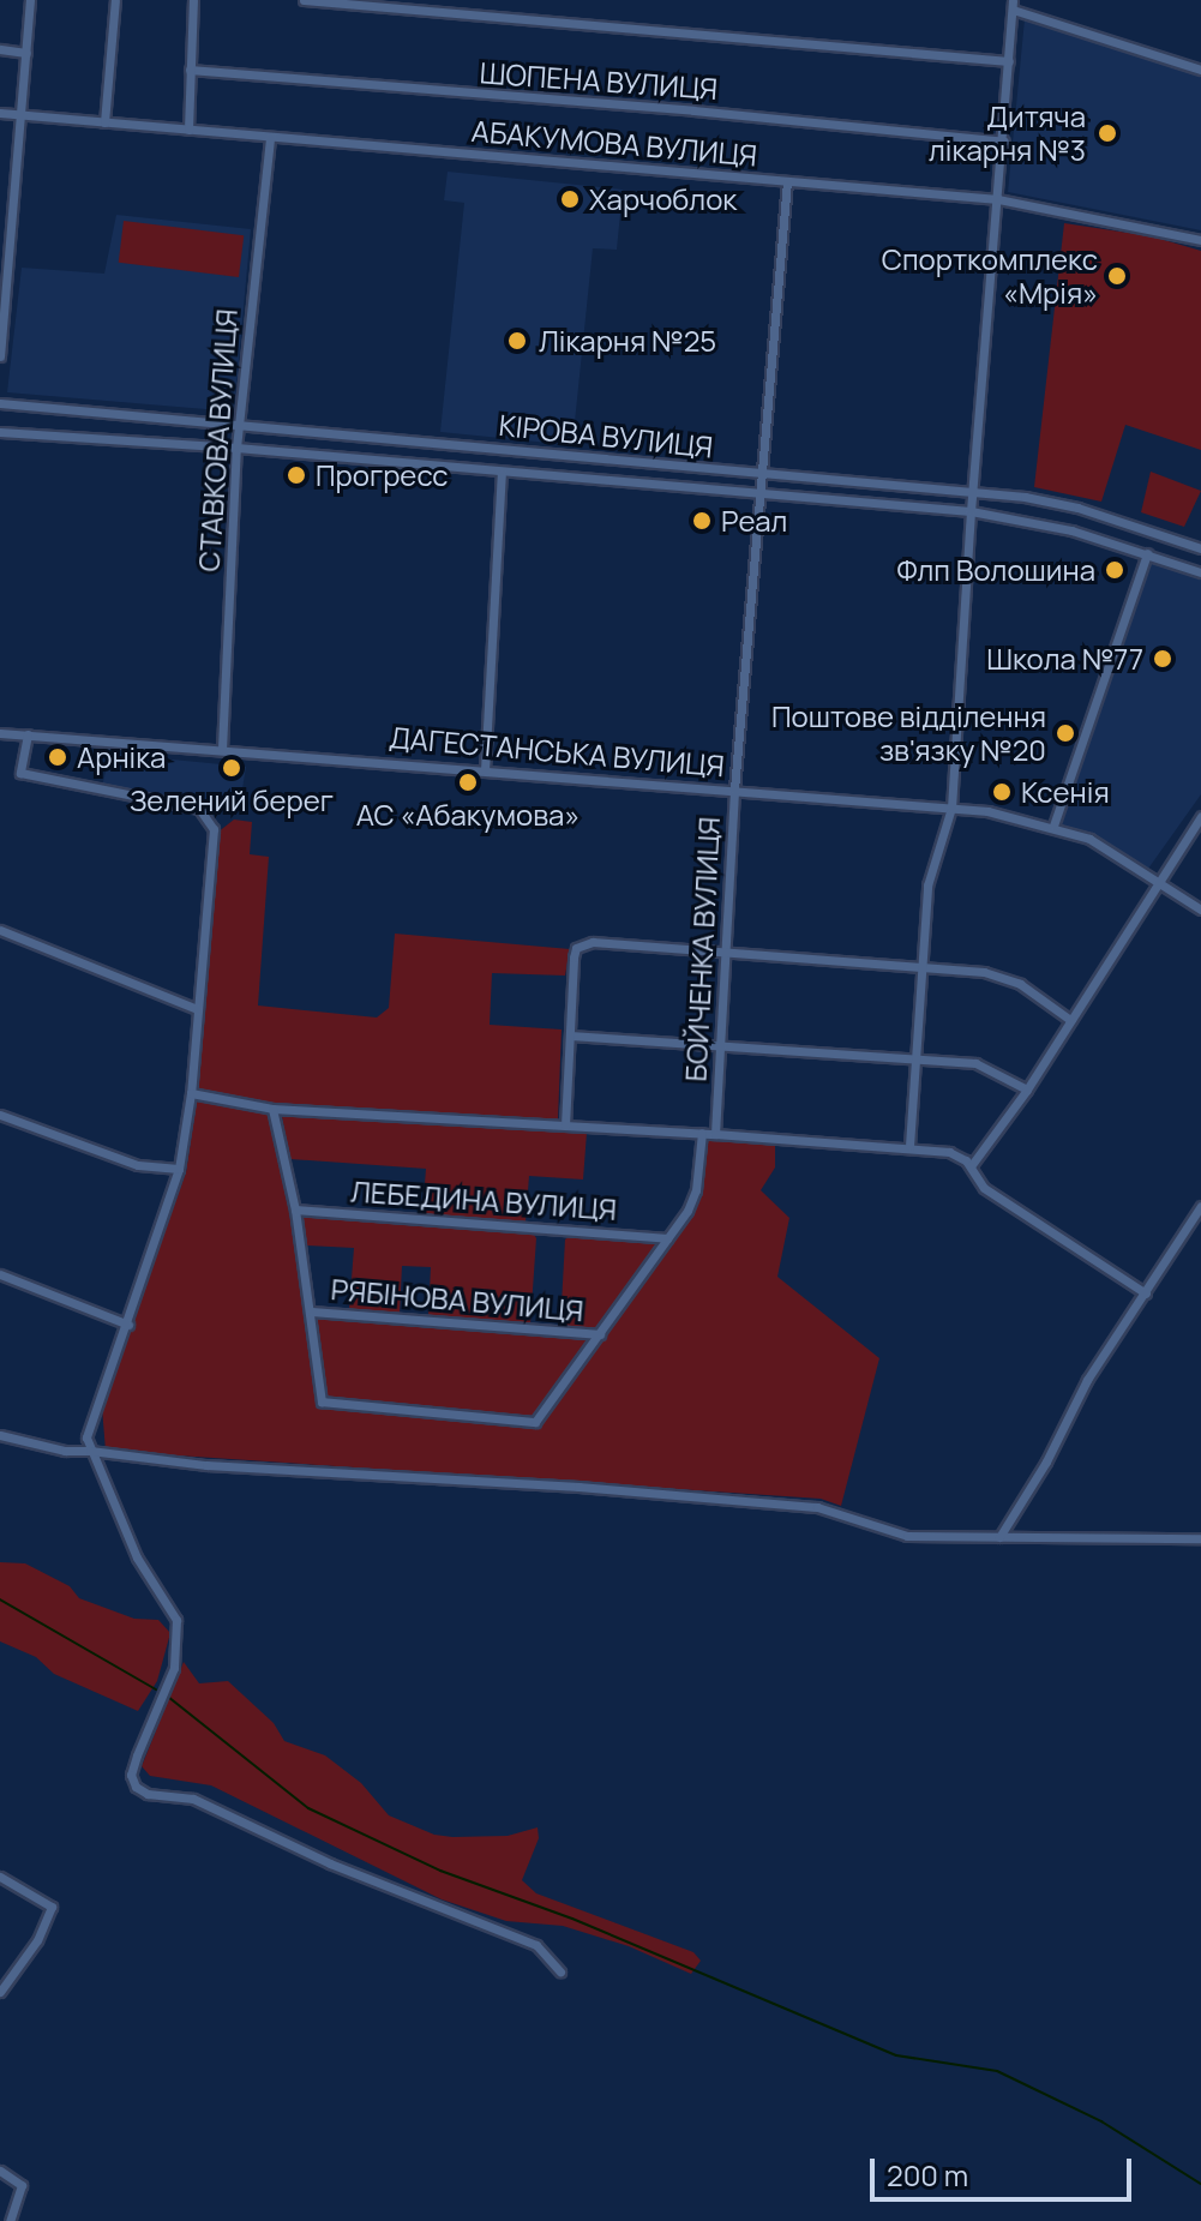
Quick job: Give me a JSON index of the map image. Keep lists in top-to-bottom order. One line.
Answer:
{"streets":{"street":["ШОПЕНА ВУЛИЦЯ","АБАКУМОВА ВУЛИЦЯ","КІРОВА ВУЛИЦЯ","СТАВКОВА ВУЛИЦЯ","ДАГЕСТАНСЬКА ВУЛИЦЯ","БОЙЧЕНКА ВУЛИЦЯ","ЛЕБЕДИНА ВУЛИЦЯ","РЯБІНОВА ВУЛИЦЯ"]},"crossings":[["АБАКУМОВА ВУЛИЦЯ","СТАВКОВА ВУЛИЦЯ"],["АБАКУМОВА ВУЛИЦЯ","БОЙЧЕНКА ВУЛИЦЯ"],["КІРОВА ВУЛИЦЯ","СТАВКОВА ВУЛИЦЯ"],["КІРОВА ВУЛИЦЯ","БОЙЧЕНКА ВУЛИЦЯ"],["СТАВКОВА ВУЛИЦЯ","ДАГЕСТАНСЬКА ВУЛИЦЯ"],["ДАГЕСТАНСЬКА ВУЛИЦЯ","БОЙЧЕНКА ВУЛИЦЯ"]],"places":["Дитяча лікарня №3","Харчоблок","Спорткомплекс «Мрія»","Лікарня №25","Прогресс","Реал","Флп Волошина","Школа №77","Поштове відділення зв'язку №20","Арніка","Зелений берег","АС «Абакумова»","Ксенія"],"scale_bar":"200 m"}
